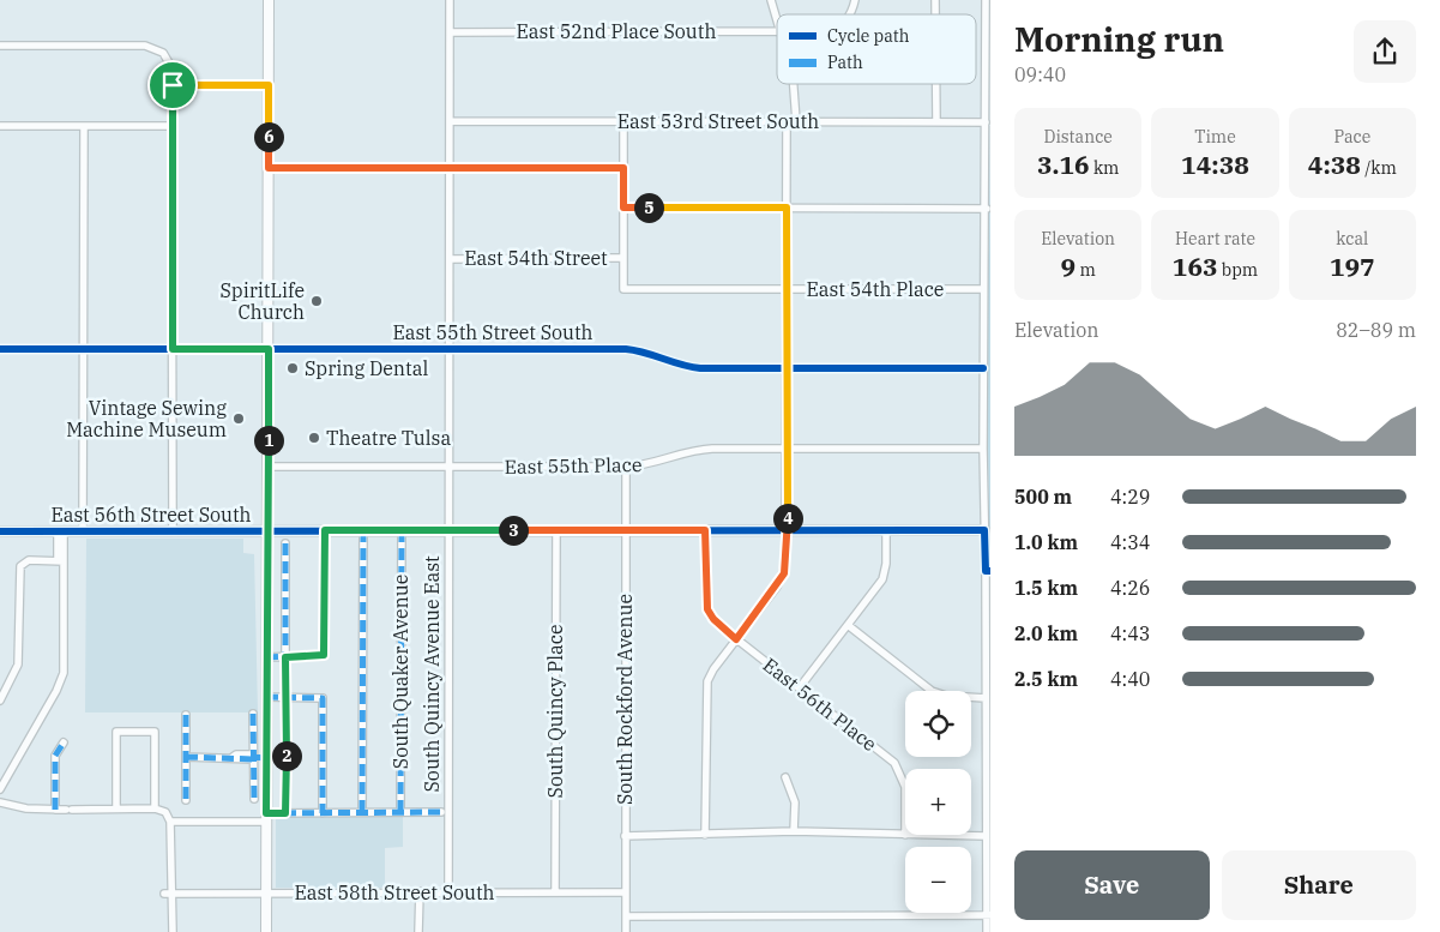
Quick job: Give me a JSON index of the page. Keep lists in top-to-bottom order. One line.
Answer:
{"streets":{"street":["East 52nd Place South","East 53rd Street South","East 54th Street","East 54th Place","East 55th Street South","East 55th Place","East 56th Street South","South Quaker Avenue","South Quincy Avenue East","South Rockford Avenue","East 56th Place","South Quincy Place","East 58th Street South"]},"crossings":[["East 52nd Place South","South Quincy Avenue East"],["East 53rd Street South","South Quincy Avenue East"],["East 54th Street","East 54th Place"],["East 54th Street","South Quincy Avenue East"],["East 55th Street South","South Quincy Avenue East"],["East 55th Place","South Quincy Avenue East"],["East 55th Place","South Rockford Avenue"],["East 56th Street South","South Quaker Avenue"],["East 56th Street South","South Quincy Avenue East"],["East 56th Street South","South Rockford Avenue"],["East 56th Street South","East 56th Place"],["East 56th Street South","South Quincy Place"],["South Quincy Avenue East","East 58th Street South"],["South Rockford Avenue","East 58th Street South"],["South Quincy Place","East 58th Street South"]],"places":["SpiritLife Church","Spring Dental","Vintage Sewing Machine Museum","Theatre Tulsa"],"legend":["Cycle path","Path"],"page":{"heading":["Morning run","09:40"],"stats":[["Distance","3.16 km"],["Time","14:38"],["Pace","4:38 /km"],["Elevation","9 m"],["Heart rate","163 bpm"],["kcal","197"]],"pins":["6","5","1","4","3","2"],"chart":["Elevation","82–89 m"],"list":[{"name":"500 m","note":"4:29"},{"name":"1.0 km","note":"4:34"},{"name":"1.5 km","note":"4:26"},{"name":"2.0 km","note":"4:43"},{"name":"2.5 km","note":"4:40"}],"map_buttons":["+","−"],"buttons":["Save","Share"]}}
